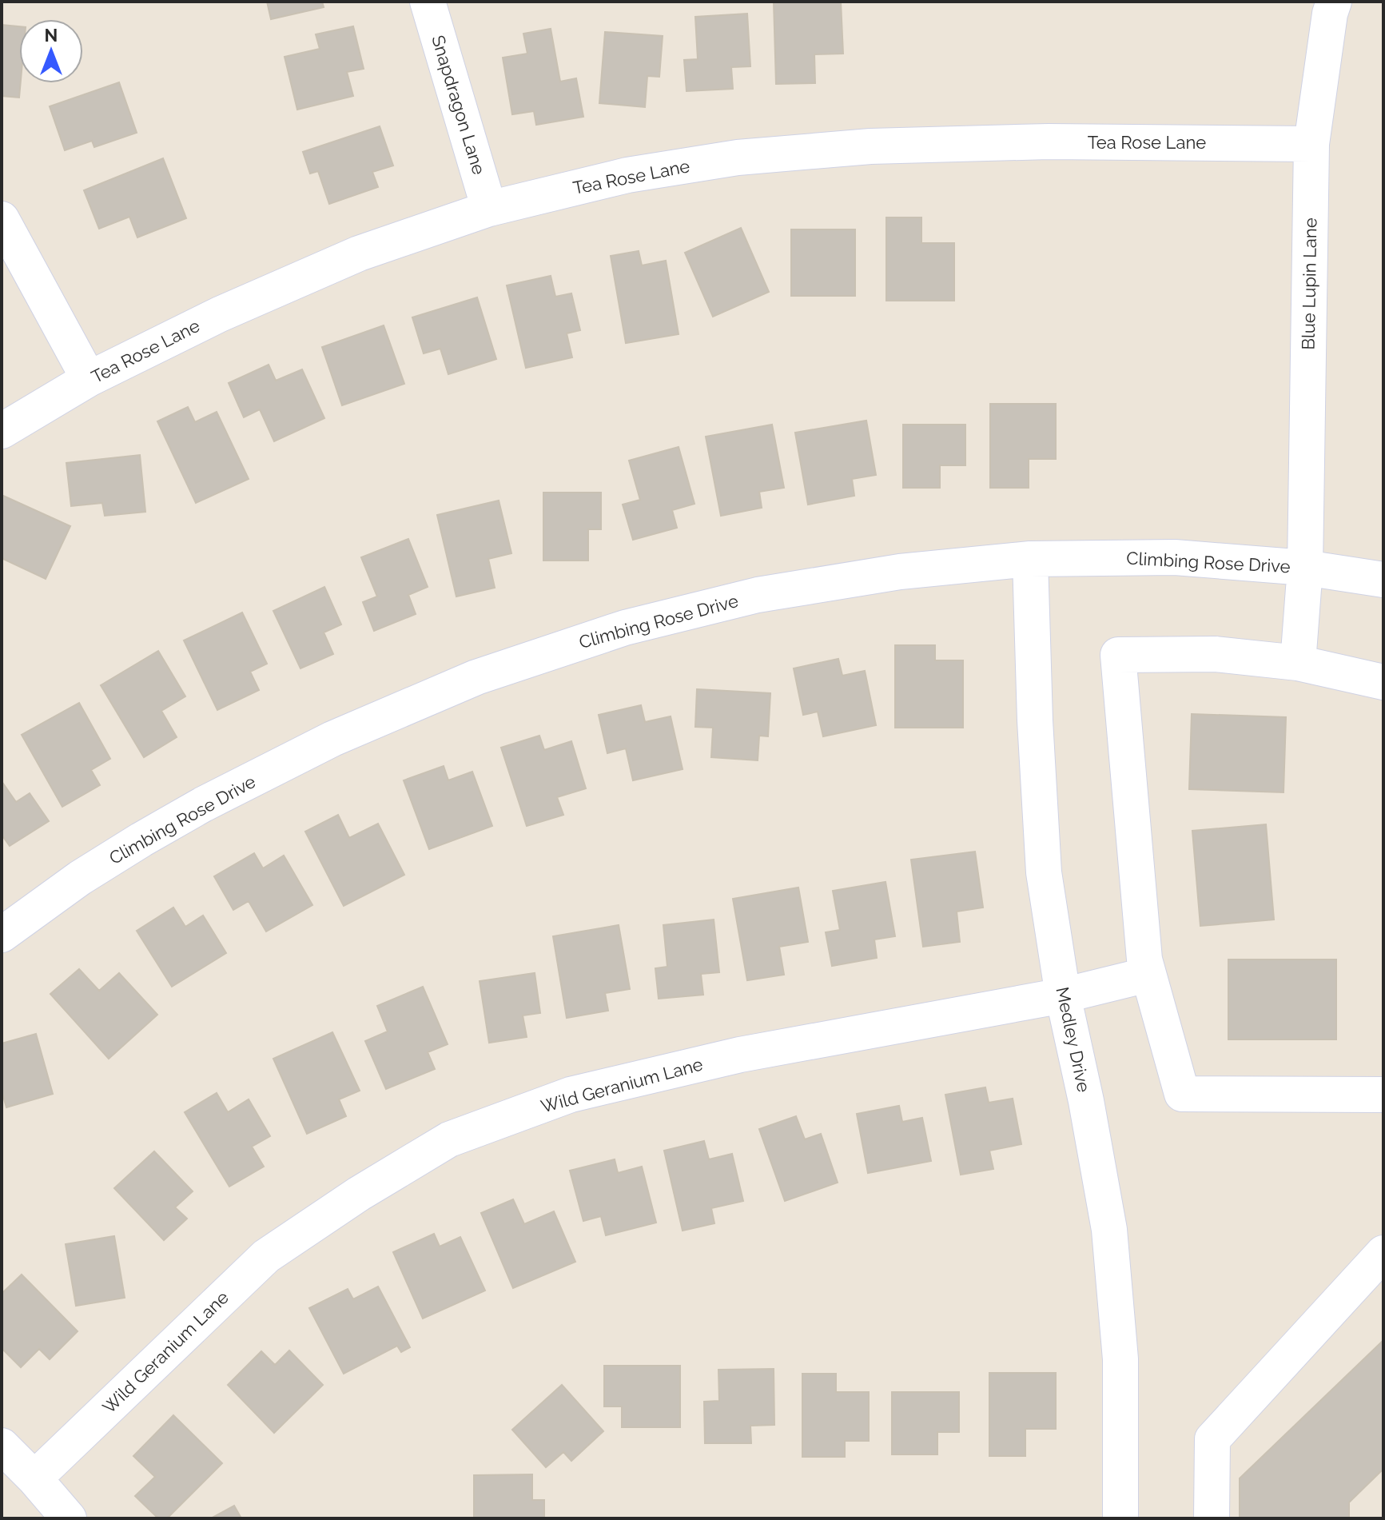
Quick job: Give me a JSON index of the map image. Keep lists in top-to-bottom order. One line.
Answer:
{"streets":{"street":["Snapdragon Lane","Tea Rose Lane","Blue Lupin Lane","Climbing Rose Drive","Medley Drive","Wild Geranium Lane"]},"crossings":[["Snapdragon Lane","Tea Rose Lane"],["Tea Rose Lane","Blue Lupin Lane"],["Blue Lupin Lane","Climbing Rose Drive"],["Climbing Rose Drive","Medley Drive"],["Medley Drive","Wild Geranium Lane"]],"north":"top"}
